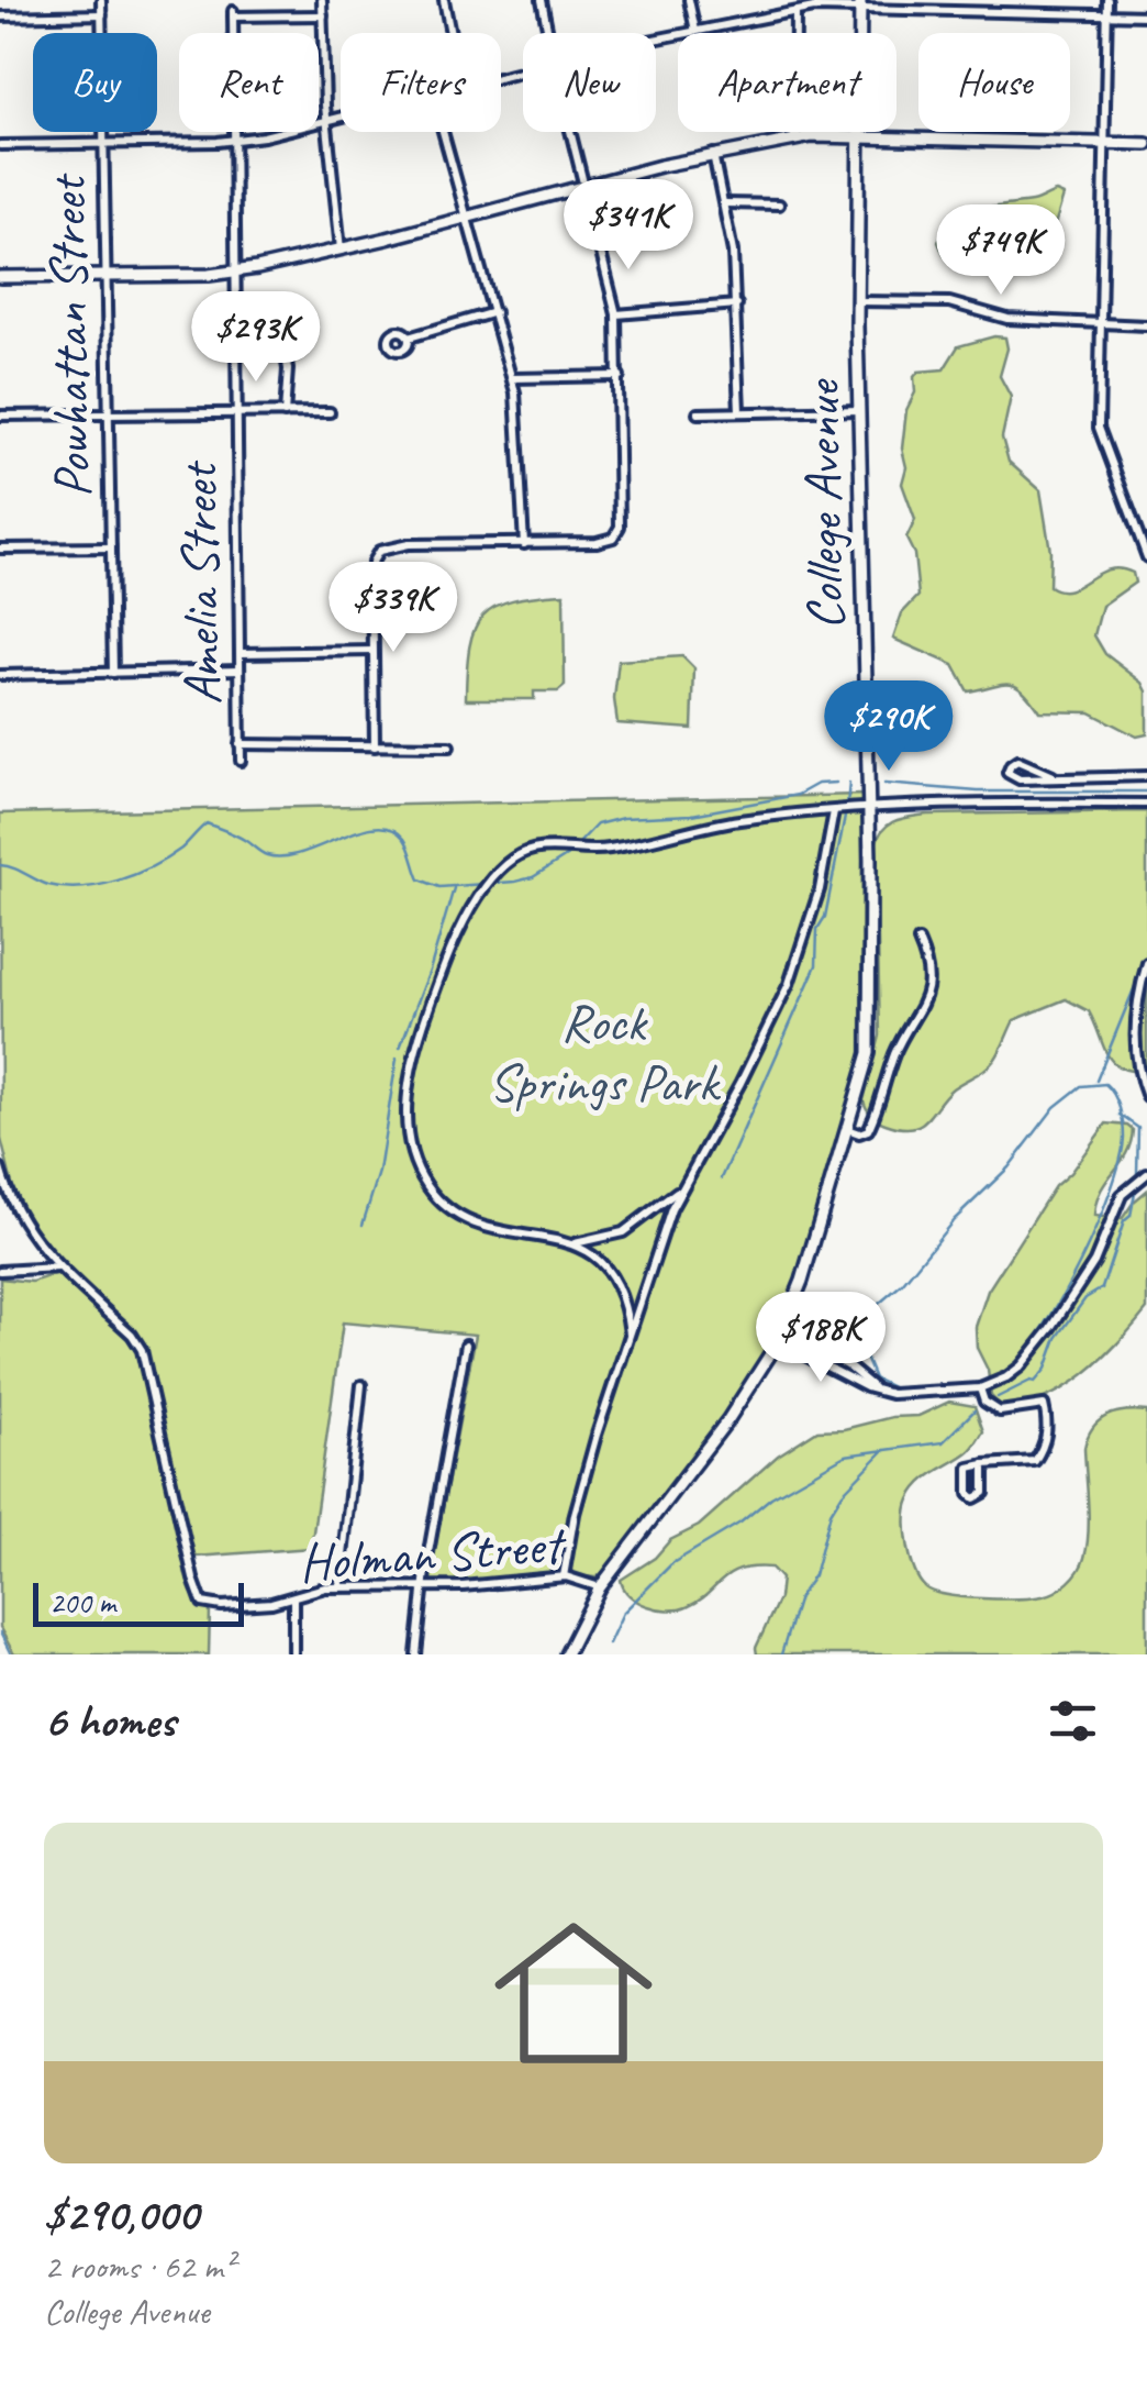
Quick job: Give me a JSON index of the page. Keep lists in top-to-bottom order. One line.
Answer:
{"streets":{"main road":["College Avenue"],"street":["Powhattan Street","Amelia Street","Holman Street"]},"crossings":[["College Avenue","Holman Street"]],"parks":["Rock Springs Park"],"scale_bar":"200 m","page":{"chip":["Buy","Rent","Filters","New","Apartment","House"],"price":["$341K","$749K","$293K","$339K","$290K","$188K"],"scale":"200 m","heading":"6 homes","list":[{"name":"$290,000","note":"2 rooms · 62 m² · College Avenue"}]}}
